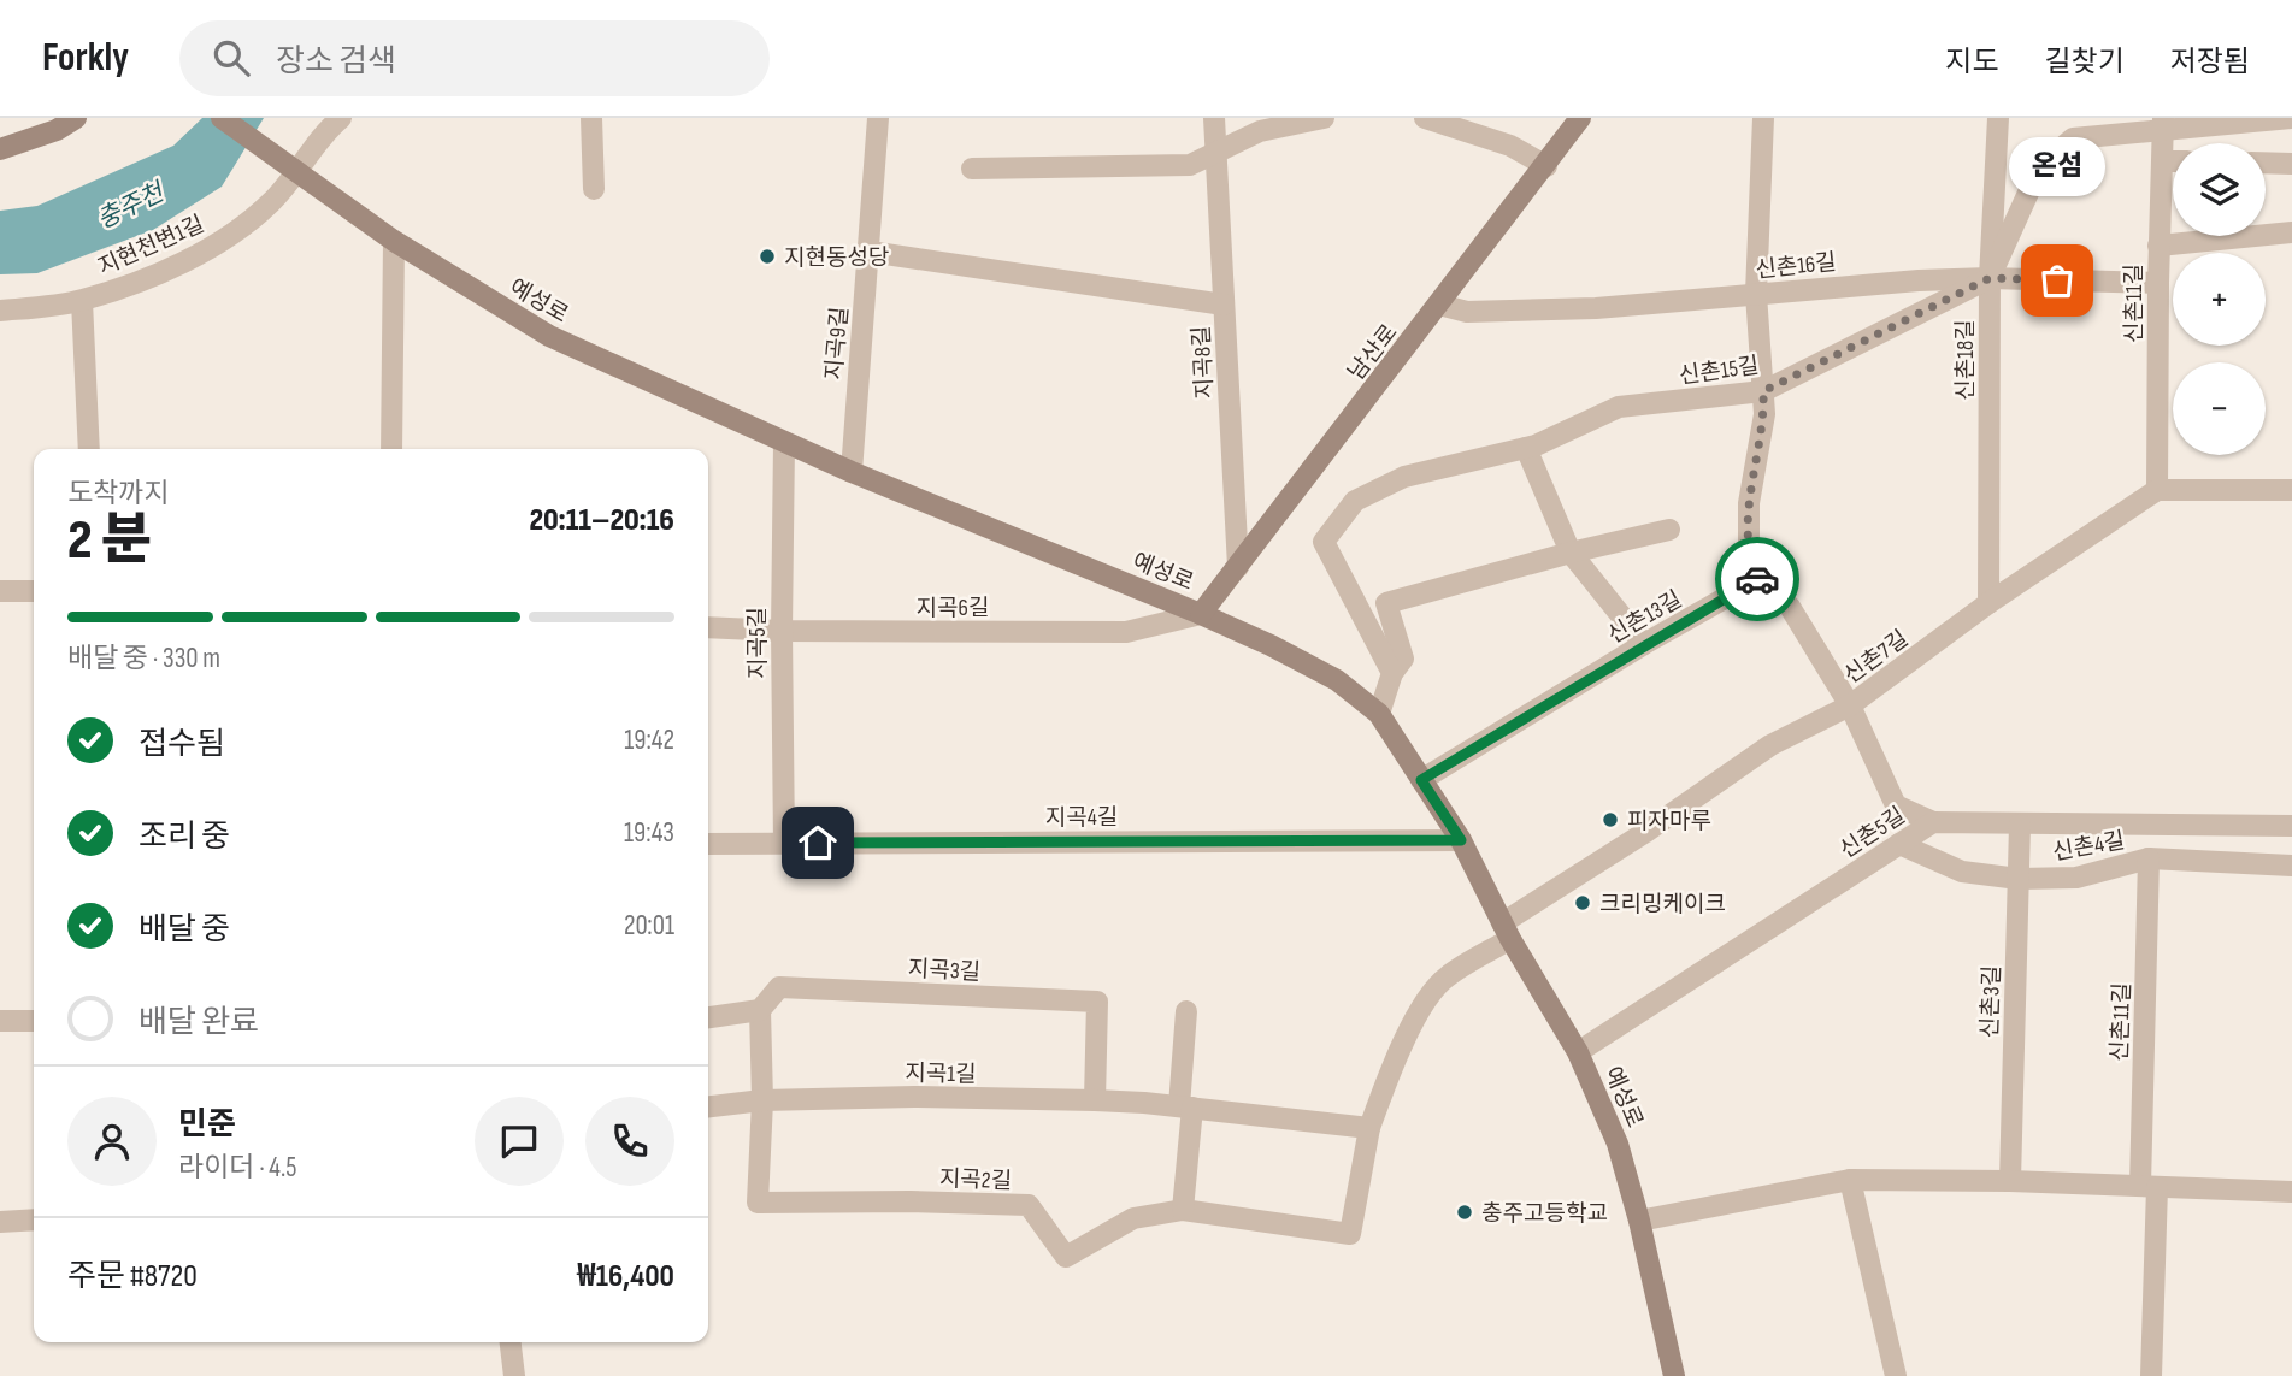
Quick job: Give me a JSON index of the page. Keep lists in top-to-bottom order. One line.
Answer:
{"streets":{"main road":["예성로","남산로"],"street":["지현천변1길","신촌16길","신촌11길","지곡9길","신촌18길","지곡8길","신촌15길","지곡6길","신촌13길","지곡5길","신촌7길","지곡4길","신촌5길","신촌4길","지곡3길","신촌3길","지곡1길","지곡2길"]},"crossings":[["지현천변1길","예성로"],["신촌16길","신촌11길"],["신촌16길","남산로"],["신촌16길","신촌18길"],["신촌16길","신촌15길"],["예성로","지곡9길"],["예성로","남산로"],["예성로","지곡6길"],["예성로","신촌13길"],["예성로","지곡5길"],["예성로","신촌7길"],["예성로","지곡4길"],["예성로","신촌5길"],["신촌11길","신촌7길"],["신촌11길","신촌4길"],["남산로","지곡8길"],["남산로","지곡6길"],["신촌18길","신촌15길"],["신촌18길","신촌7길"],["지곡6길","지곡5길"],["지곡5길","지곡4길"],["신촌5길","신촌4길"],["신촌5길","신촌3길"],["신촌4길","신촌3길"],["지곡3길","지곡1길"],["지곡1길","지곡2길"]],"water":["충주천"],"places":["지현동성당","온섬","피자마루","크리밍케이크","충주고등학교"],"page":{"header":"Forkly","search":"장소 검색","nav":["지도","길찾기","저장됨"],"bubble":"온섬","map_buttons":["+","−"],"heading":["2 분","도착까지","20:11–20:16"],"panel":["민준","라이더 · 4.5","주문 #8720","₩16,400"],"bar":"배달 중 · 330 m","list":[["접수됨","19:42"],["조리 중","19:43"],["배달 중","20:01"],"배달 완료"]}}
